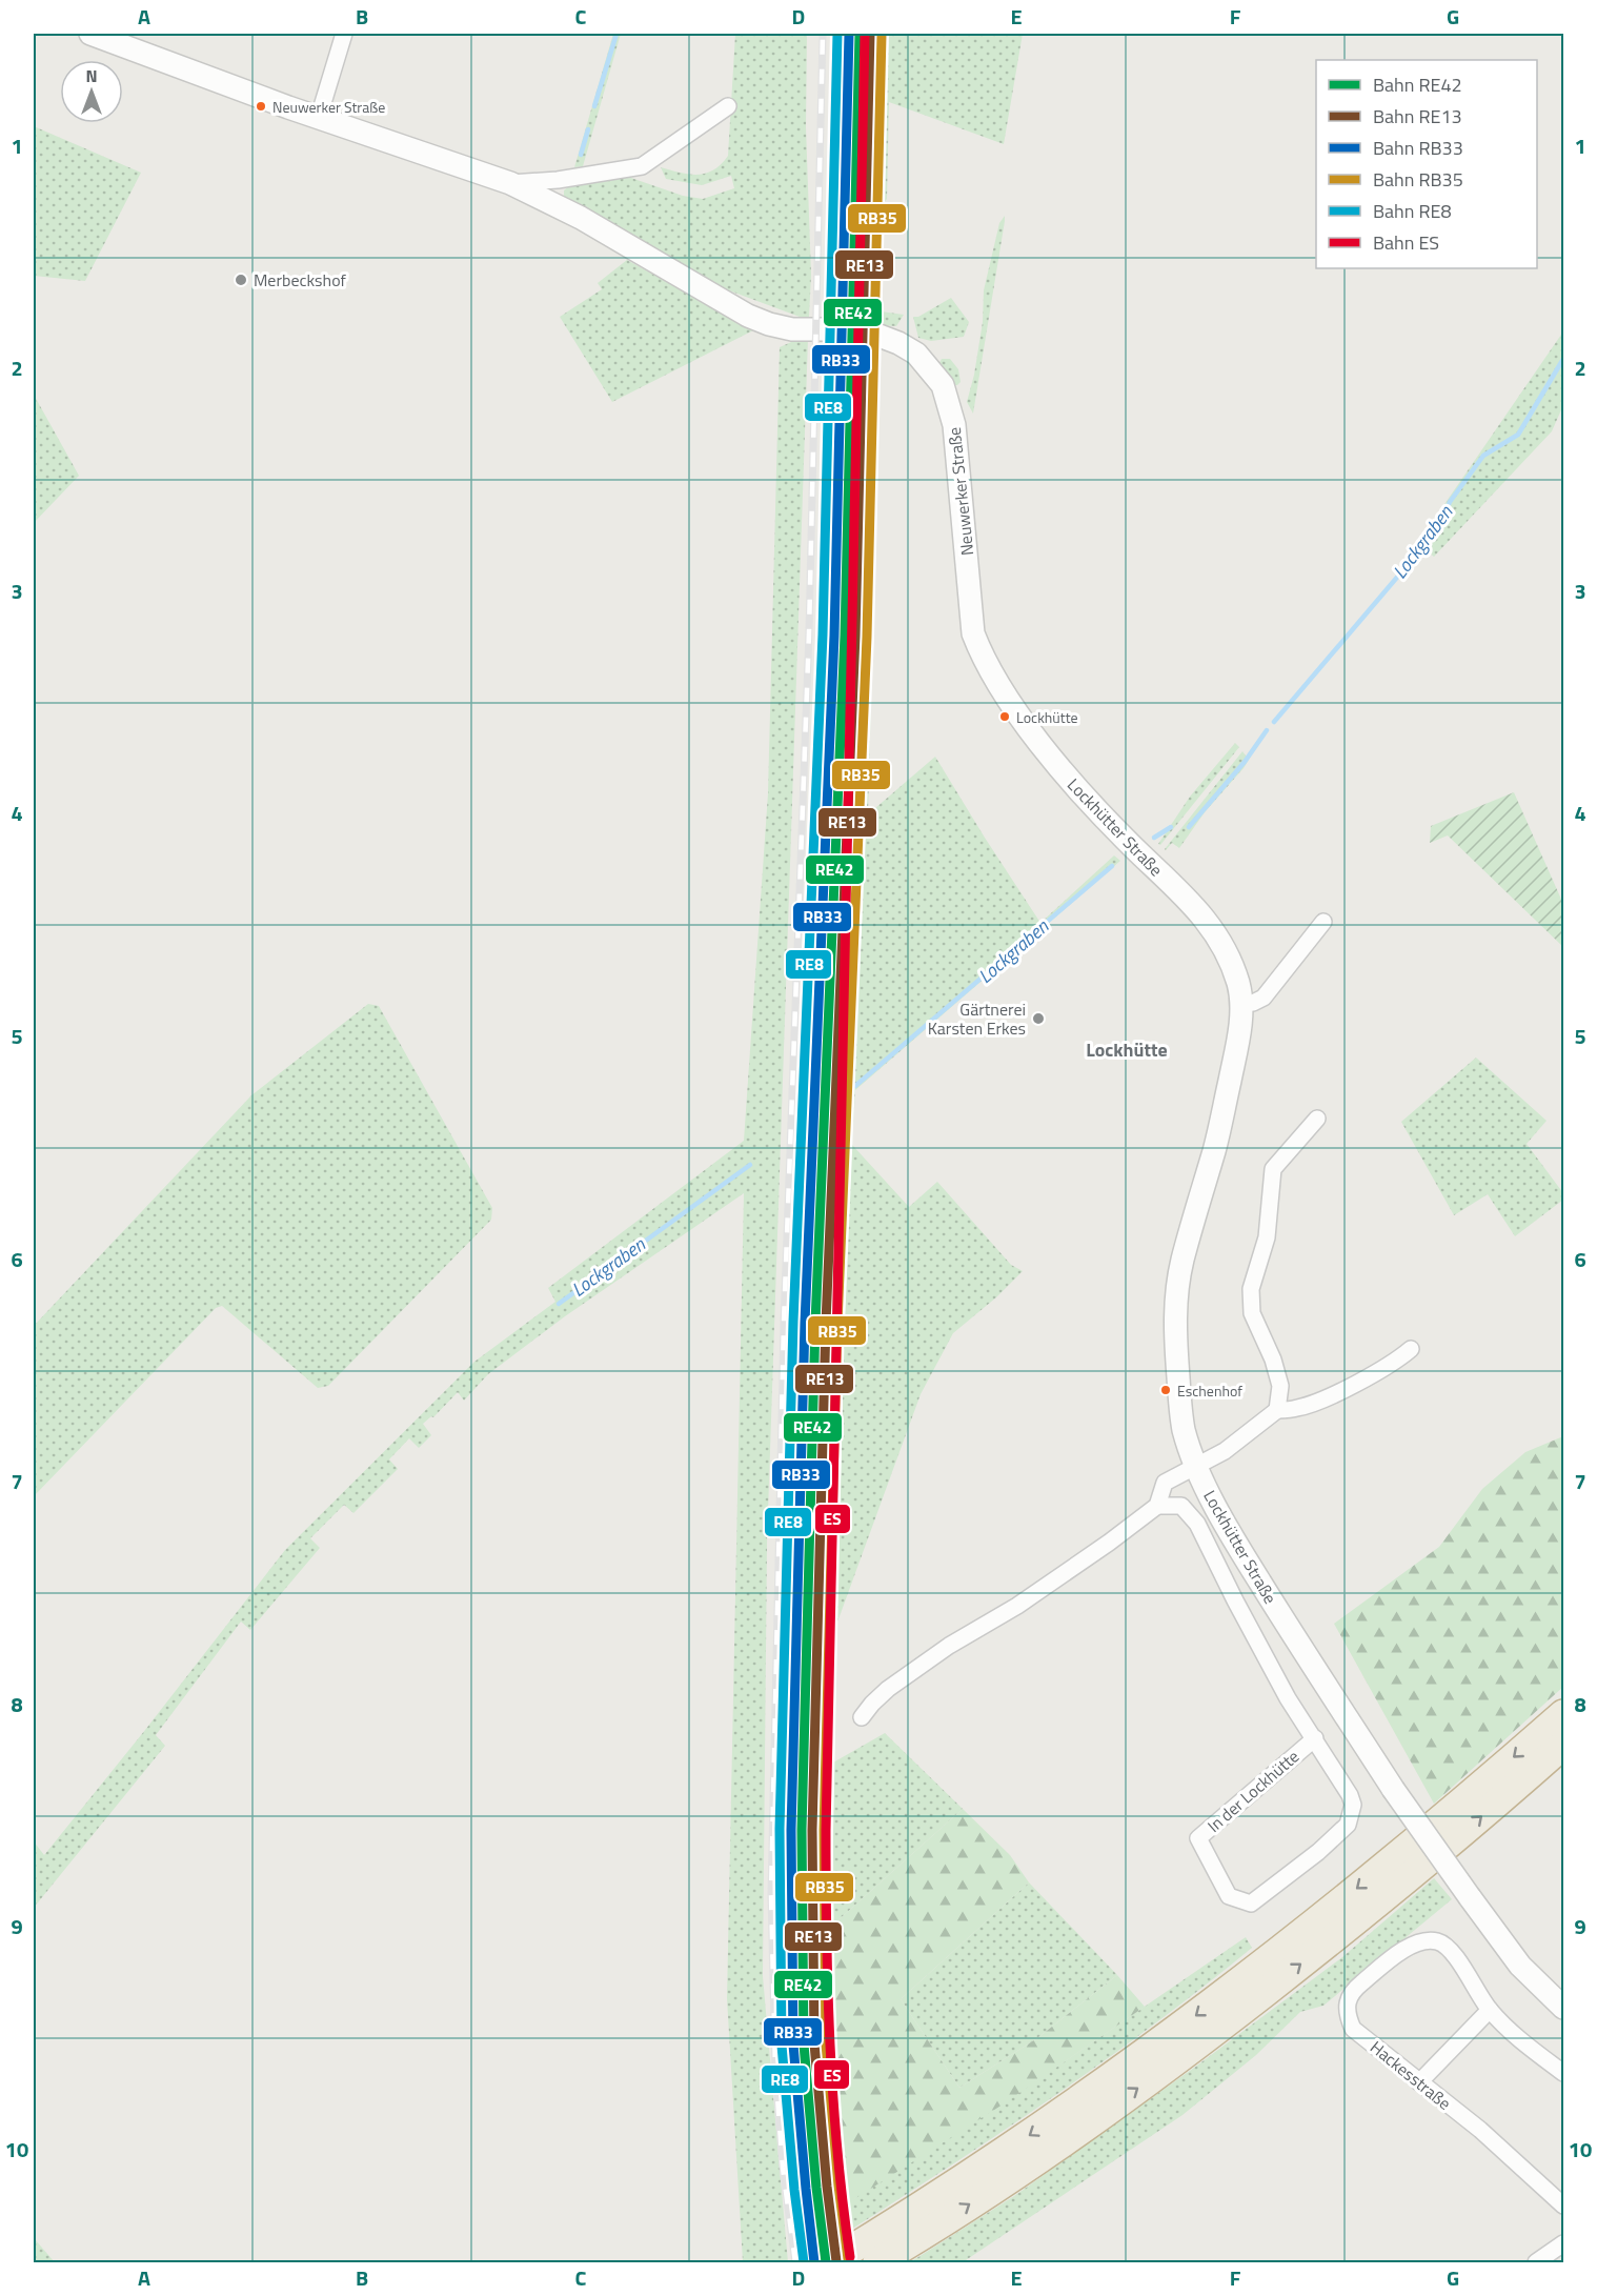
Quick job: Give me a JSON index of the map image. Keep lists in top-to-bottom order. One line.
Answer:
{"streets":{"street":["Neuwerker Straße","Lockhütter Straße","In der Lockhütte","Hackesstraße"]},"crossings":[["Neuwerker Straße","Lockhütter Straße"]],"districts":["Lockhütte"],"water":["Lockgraben"],"places":["Neuwerker Straße","Merbeckshof","Lockhütte","Gärtnerei Karsten Erkes","Eschenhof"],"lines":["rail line RE42","rail line RE13","rail line RB33","rail line RE8","rail line RB35","rail line ES"],"legend":["Bahn RE42","Bahn RE13","Bahn RB33","Bahn RB35","Bahn RE8","Bahn ES"],"north":"top","grid":{"columns":["A","B","C","D","E","F","G"],"rows":["1","2","3","4","5","6","7","8","9","10"]}}
